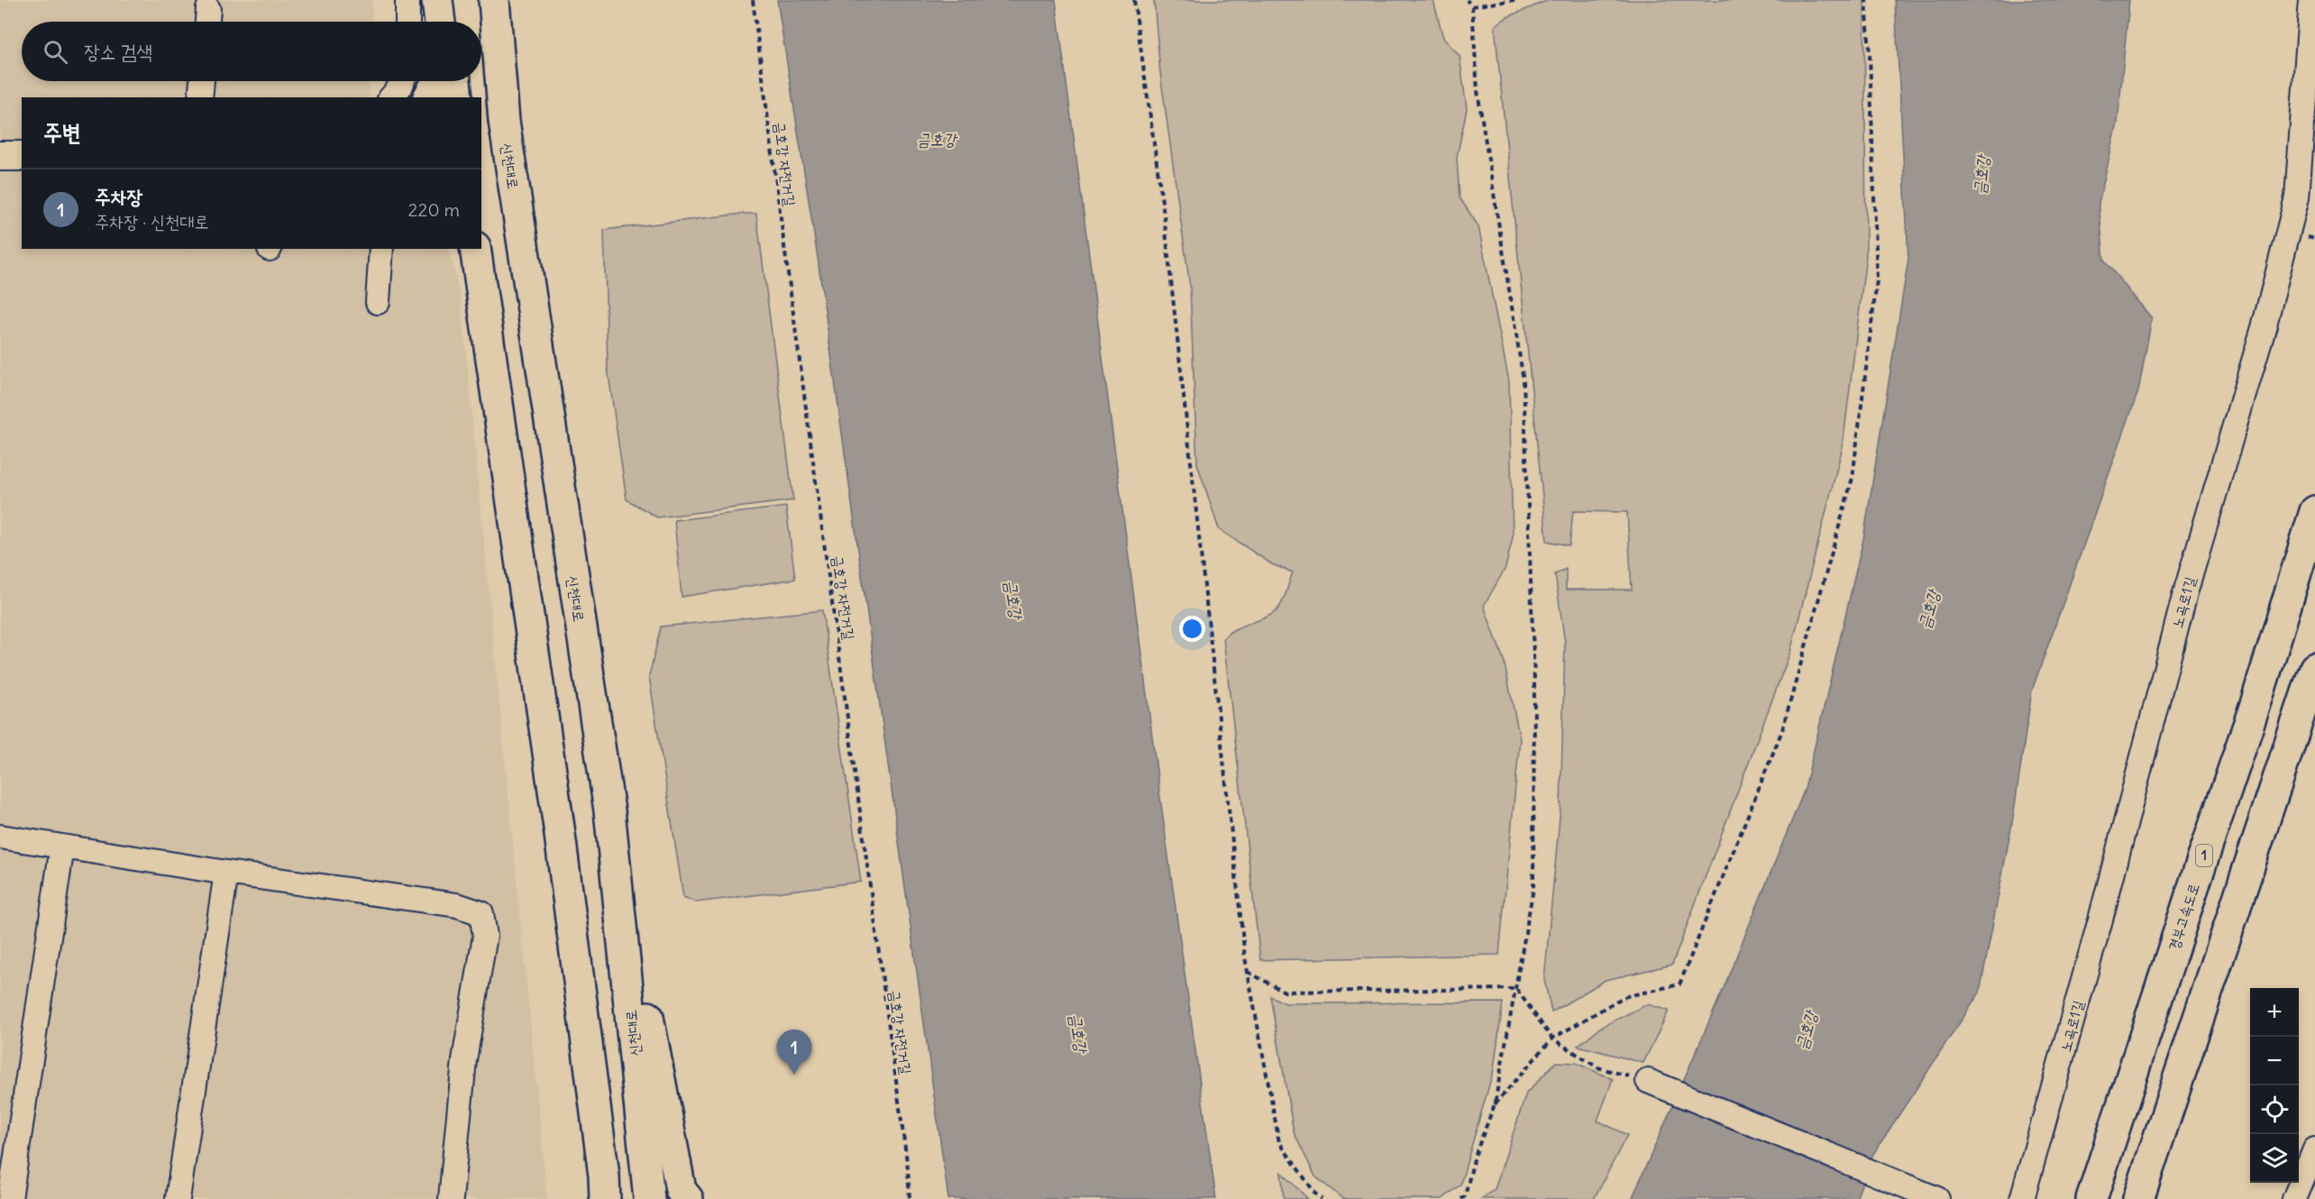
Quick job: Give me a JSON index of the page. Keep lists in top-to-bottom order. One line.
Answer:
{"streets":{"highway":["신천대로","1","경부고속도로"],"street":["노곡로1길"],"path":["금호강 자전거길"]},"water":["금호강"],"page":{"search":"장소 검색","heading":"주변","list":[{"mark":"1","name":"주차장","note":"주차장 · 신천대로","value":"220 m"}],"map_buttons":["+","−"],"pins":"1"}}
